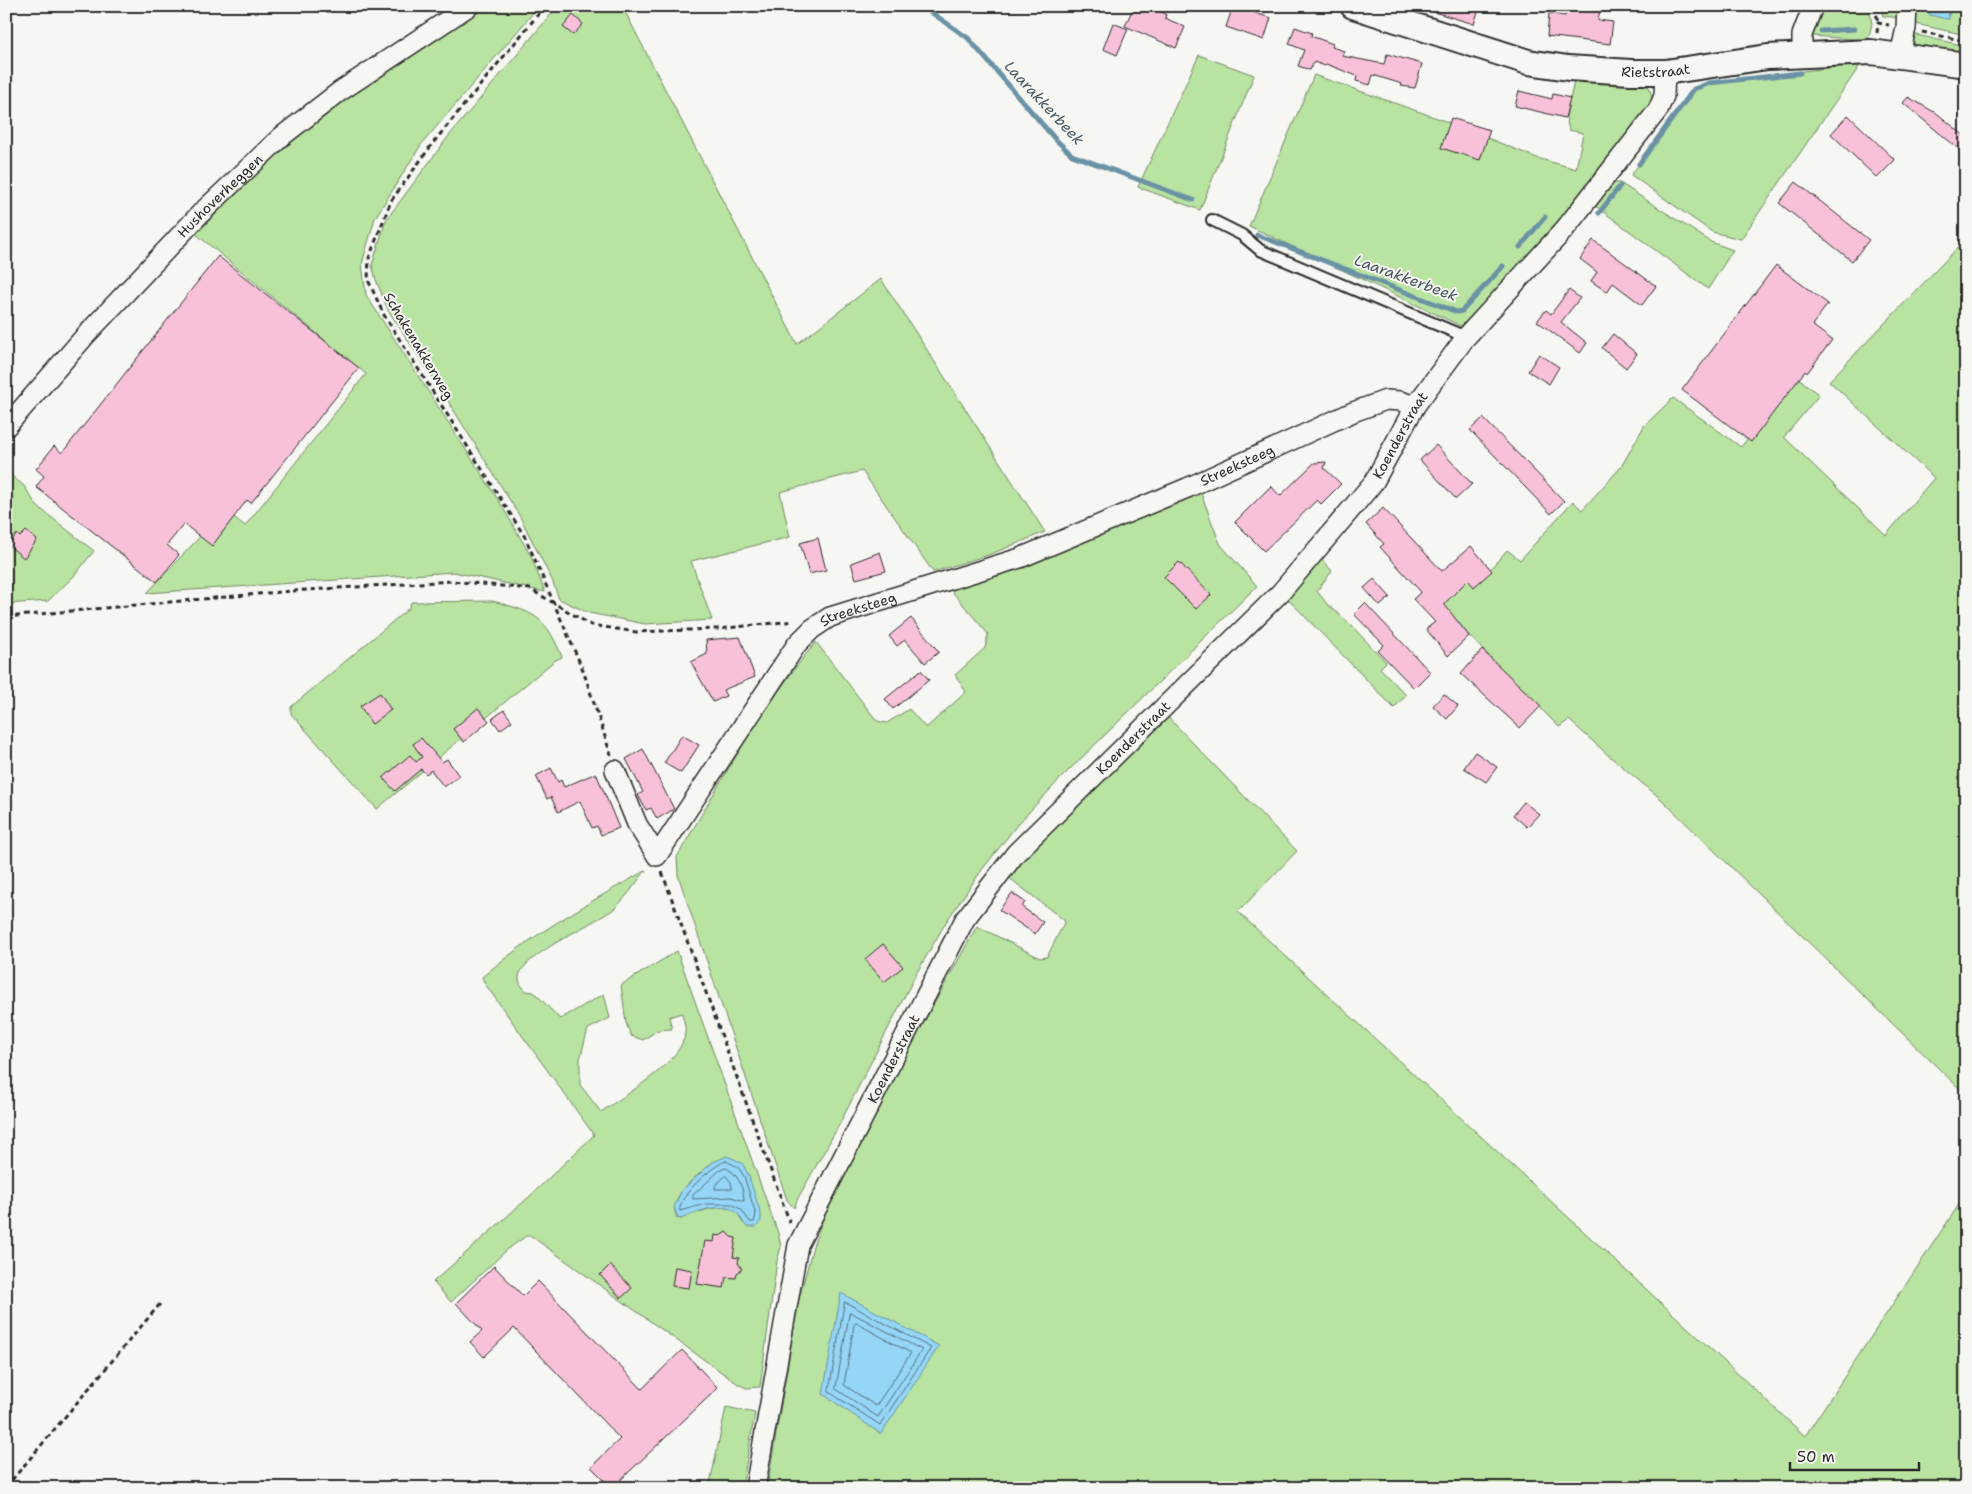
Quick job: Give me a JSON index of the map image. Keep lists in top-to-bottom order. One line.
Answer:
{"streets":{"street":["Rietstraat","Hushoverheggen","Koenderstraat","Streeksteeg"],"path":["Schakenakkerweg"]},"crossings":[["Rietstraat","Koenderstraat"],["Koenderstraat","Streeksteeg"]],"water":["Laarakkerbeek"],"scale_bar":"50 m"}
